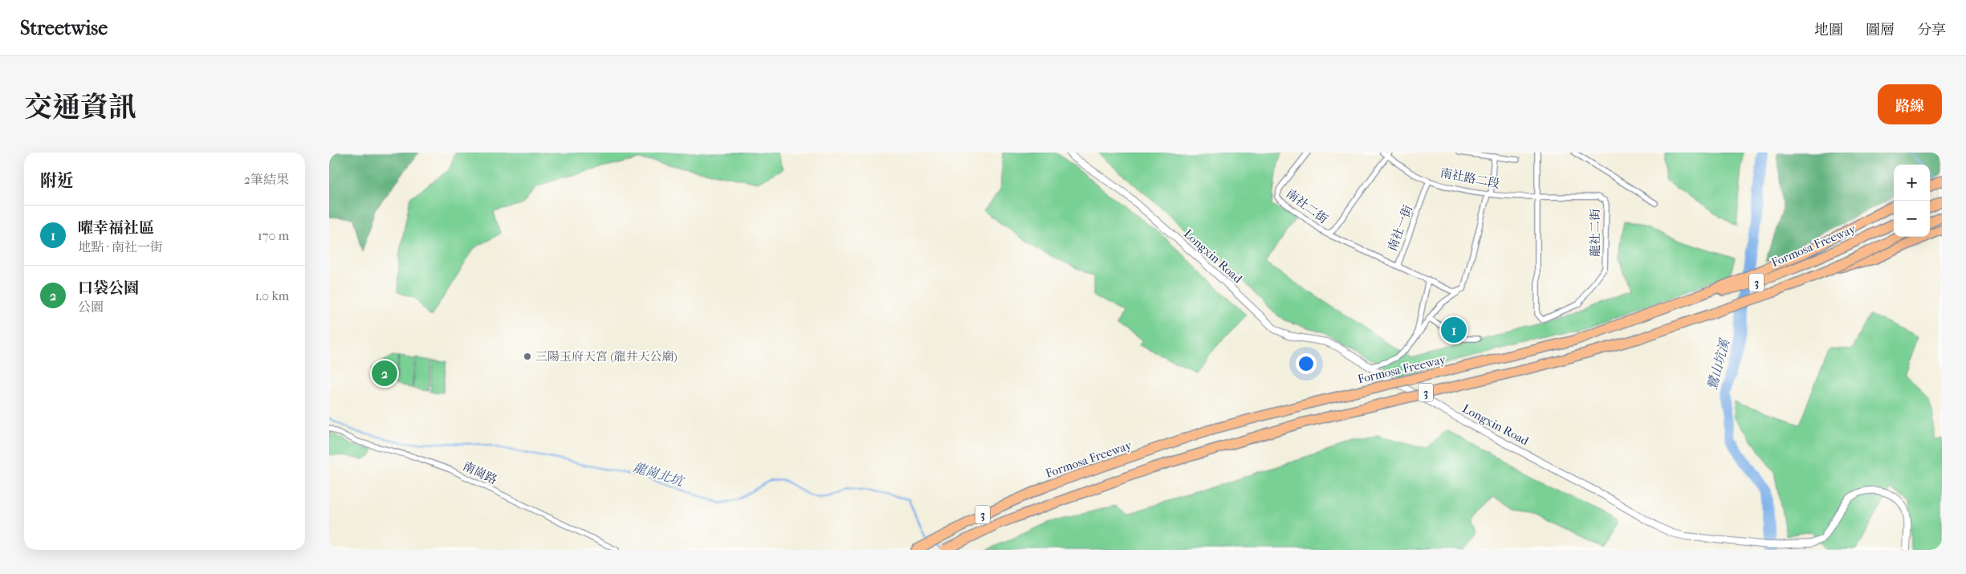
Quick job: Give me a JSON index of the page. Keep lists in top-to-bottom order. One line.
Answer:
{"streets":{"highway":["Formosa Freeway","3"],"street":["南社路二段","南社二街","南社一街","龍社二街","Longxin Road","南崗路"]},"crossings":[["南社路二段","南社二街"],["南社路二段","南社一街"],["南社路二段","龍社二街"]],"water":["鷺山坑溪","龍崗北坑"],"places":["三陽玉府天宮 (龍井天公廟)"],"page":{"header":"Streetwise","nav":["地圖","圖層","分享"],"title":"交通資訊","buttons":"路線","heading":["附近","2筆結果"],"map_buttons":["+","−"],"list":[{"mark":"1","name":"曜幸福社區","note":"地點 · 南社一街","value":"170 m"},{"mark":"2","name":"口袋公園","note":"公園","value":"1.0 km"}],"pins":["1","2"]}}
